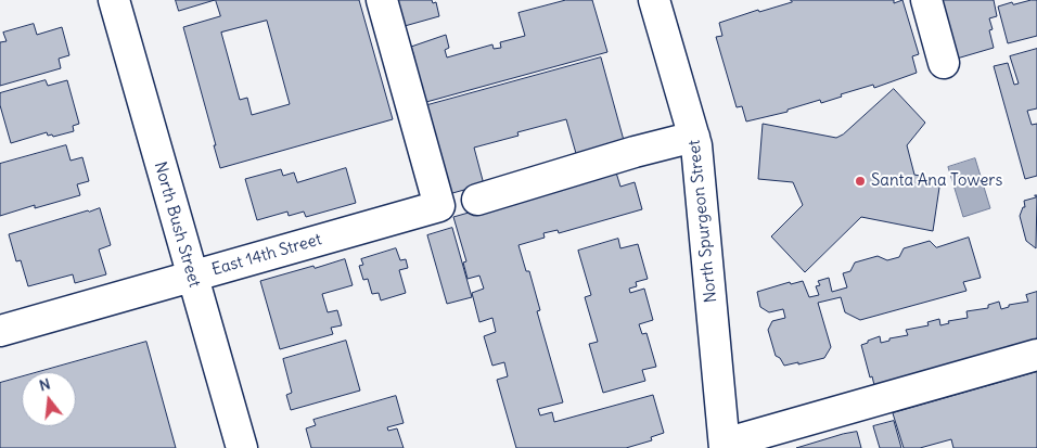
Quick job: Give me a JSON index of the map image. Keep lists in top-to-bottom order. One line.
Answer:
{"streets":{"street":["North Spurgeon Street","North Bush Street","East 14th Street"]},"crossings":[["North Bush Street","East 14th Street"]],"places":["Santa Ana Towers"],"north":"top"}
